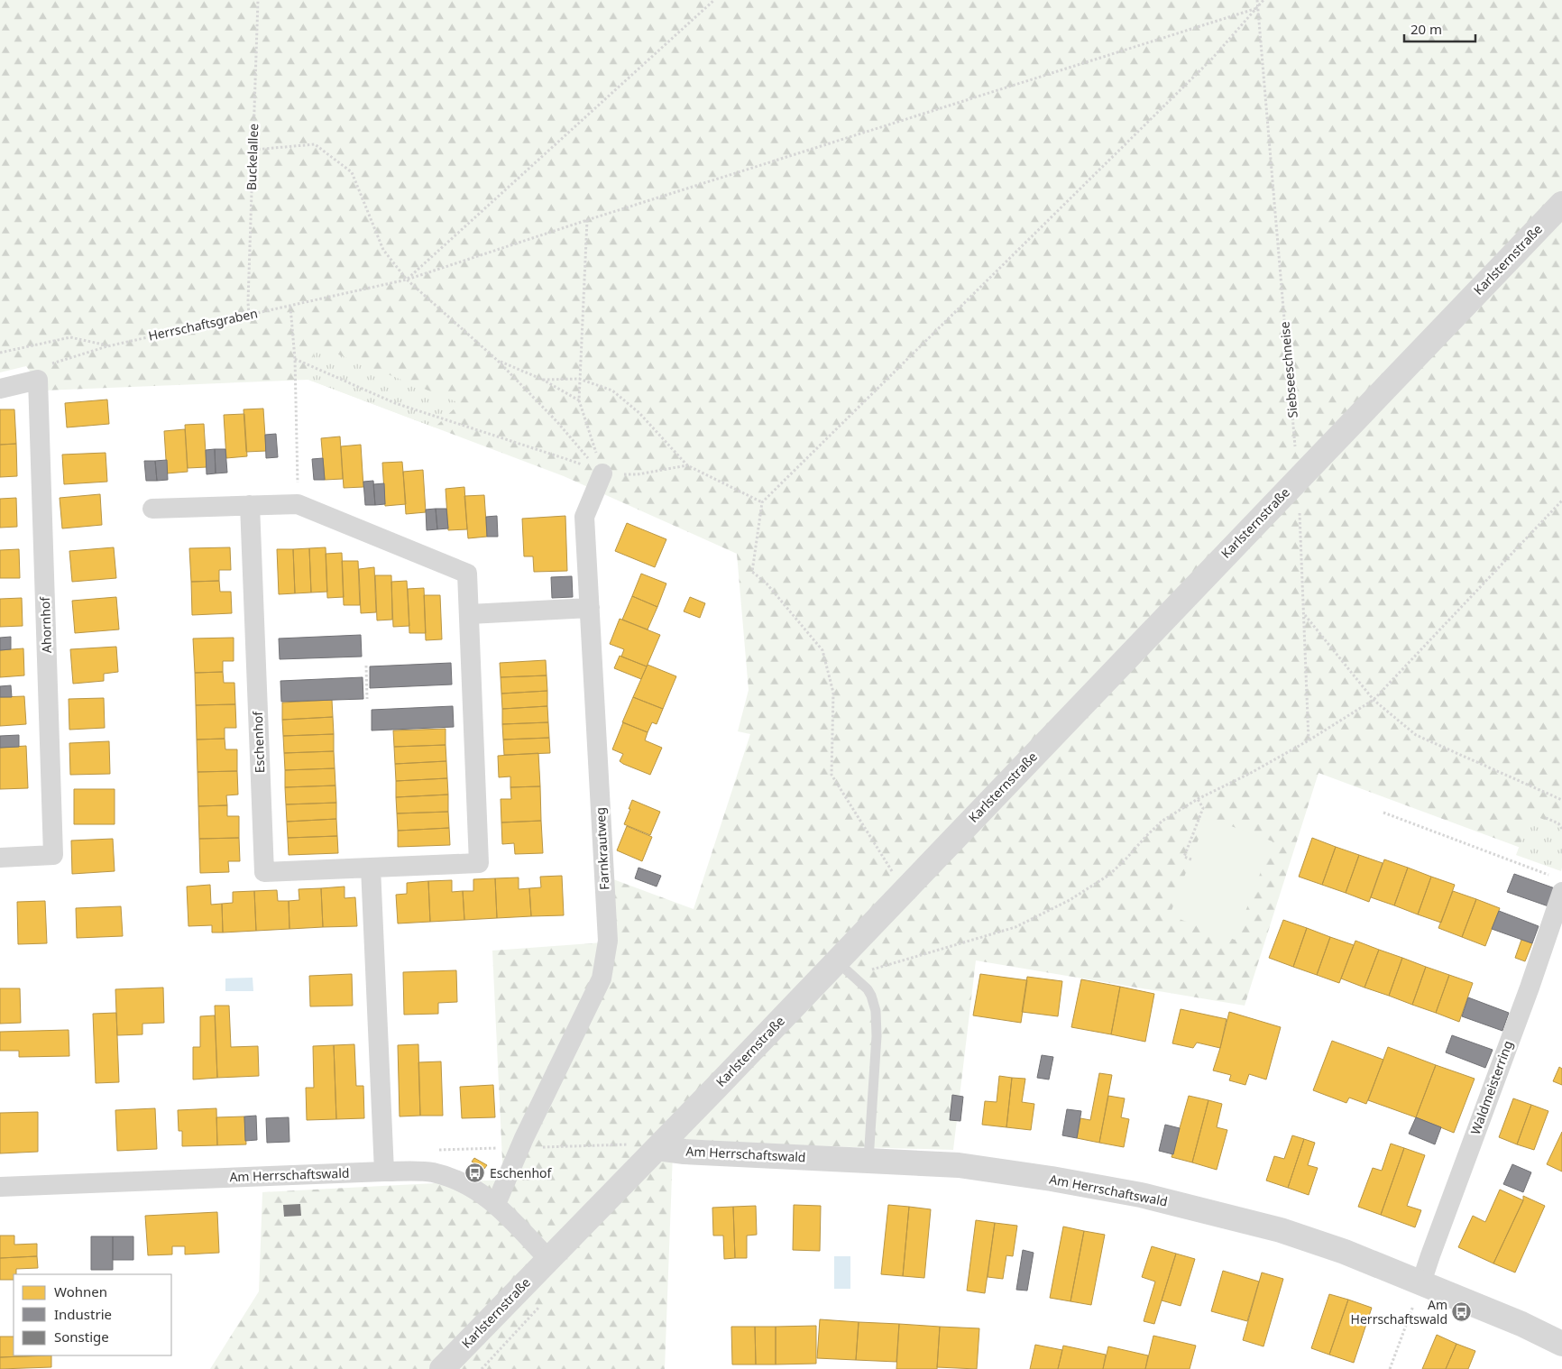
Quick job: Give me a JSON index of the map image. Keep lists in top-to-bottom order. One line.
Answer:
{"streets":{"street":["Karlsternstraße","Ahornhof","Eschenhof","Farnkrautweg","Waldmeisterring","Am Herrschaftswald"],"path":["Buckelallee","Herrschaftsgraben","Siebseeschneise"]},"crossings":[["Buckelallee","Herrschaftsgraben"],["Karlsternstraße","Siebseeschneise"],["Karlsternstraße","Am Herrschaftswald"],["Herrschaftsgraben","Siebseeschneise"],["Farnkrautweg","Am Herrschaftswald"],["Waldmeisterring","Am Herrschaftswald"]],"places":{"bus stop":["Eschenhof","Am Herrschaftswald"]},"legend":["Wohnen","Industrie","Sonstige"],"scale_bar":"20 m"}
